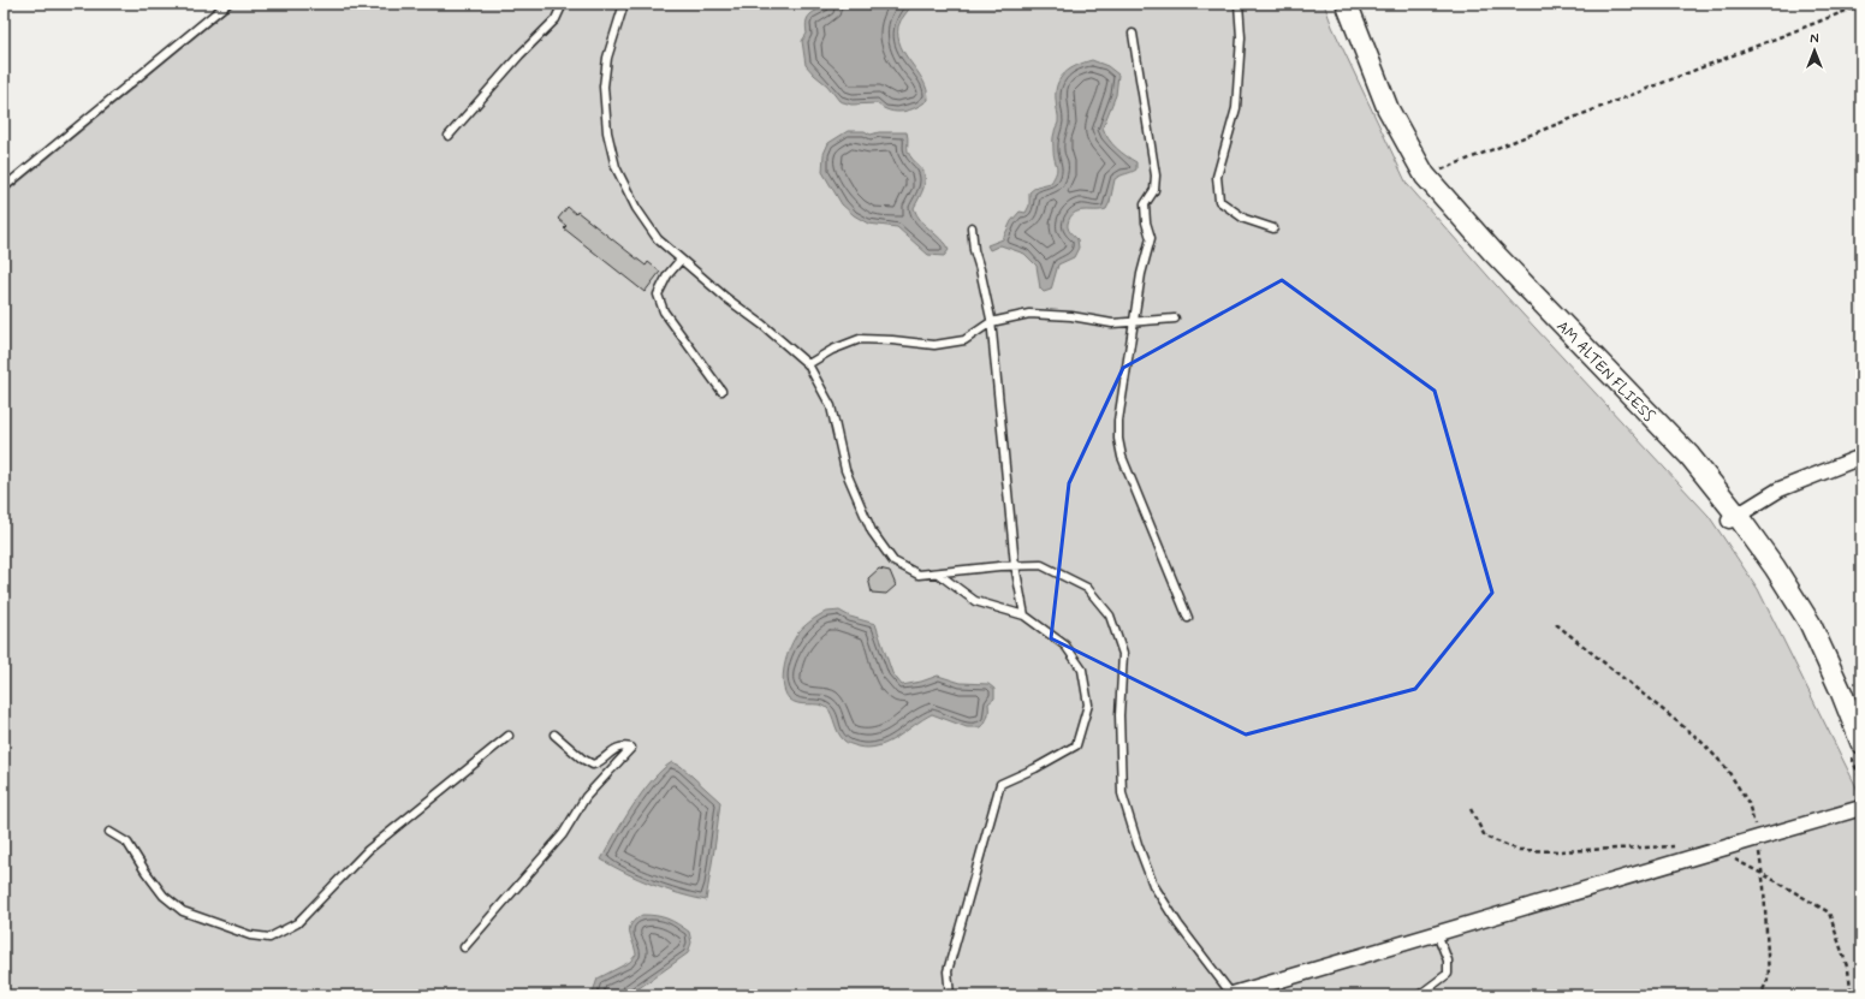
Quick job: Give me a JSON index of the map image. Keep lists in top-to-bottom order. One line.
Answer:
{"streets":{"main road":["AM ALTEN FLIESS"]},"north":"top"}
